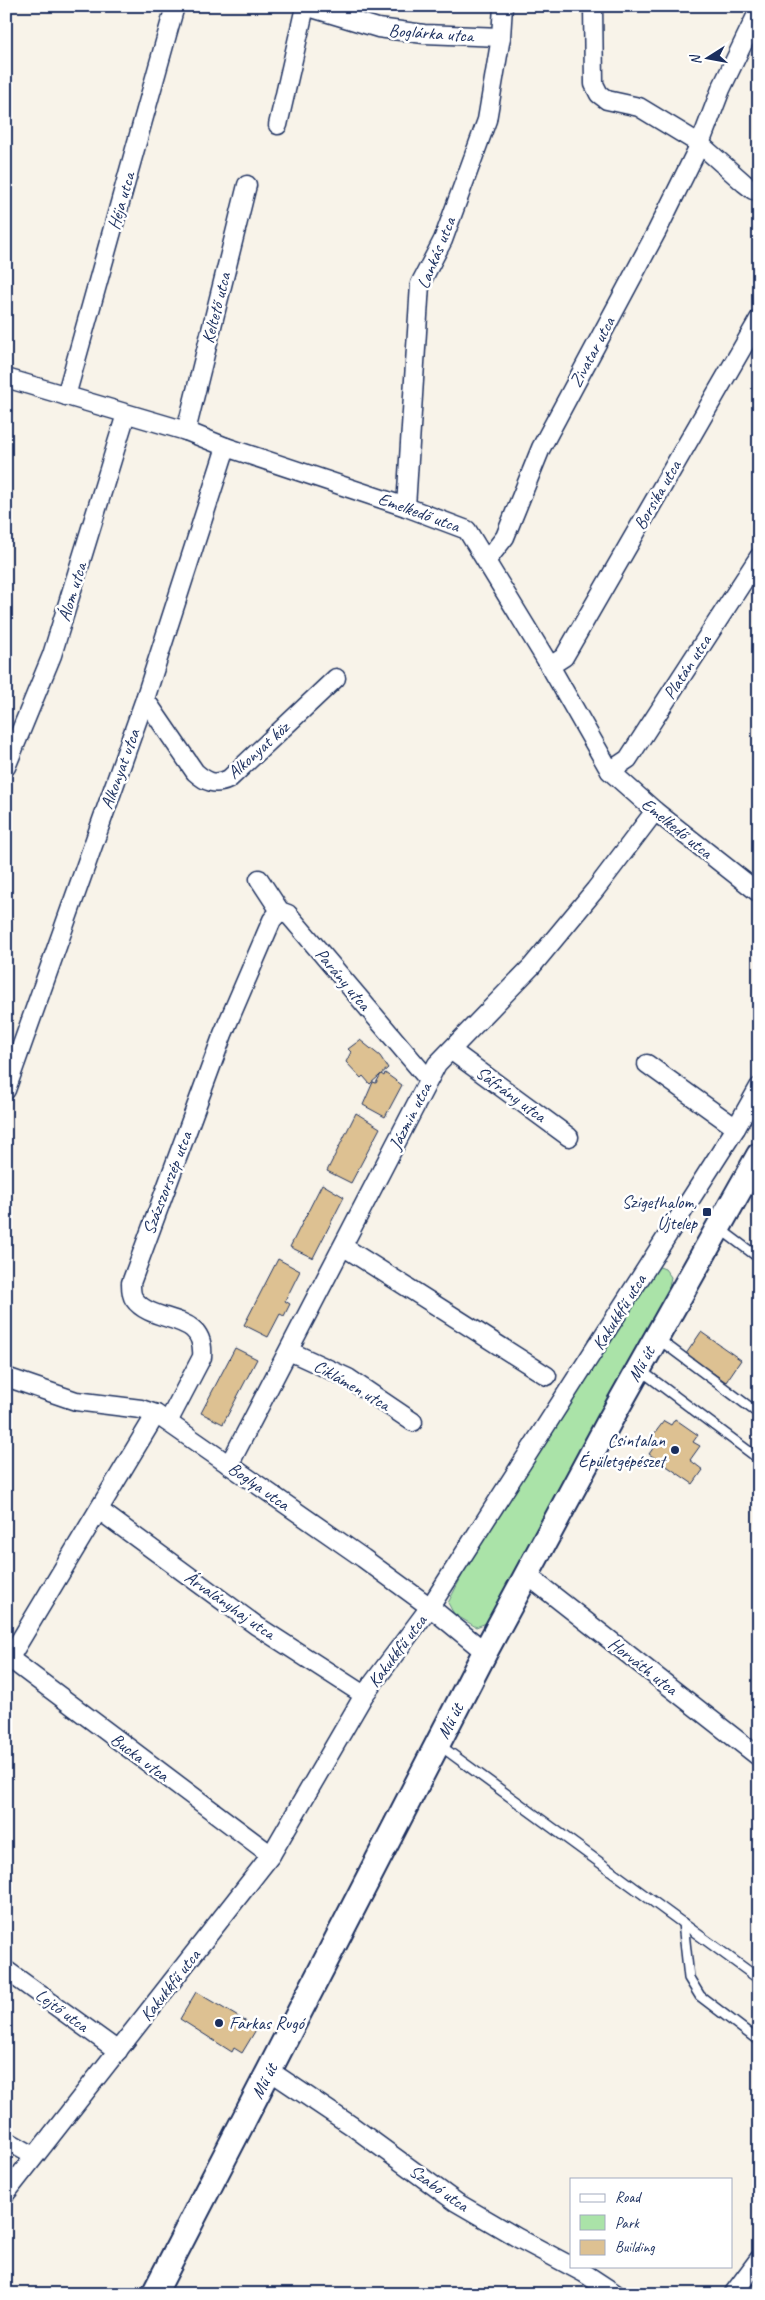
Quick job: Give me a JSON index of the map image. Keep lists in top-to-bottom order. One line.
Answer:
{"streets":{"street":["Boglárka utca","Héja utca","Lankás utca","Keltető utca","Zivatar utca","Borsika utca","Emelkedő utca","Álom utca","Platán utca","Alkonyat köz","Alkonyat utca","Parány utca","Sáfrány utca","Jázmin utca","Százszorszép utca","Kakukkfű utca","Mű út","Ciklámen utca","Boglya utca","Árvalányhaj utca","Horváth utca","Bucka utca","Lejtő utca","Szabó utca"]},"crossings":[["Boglárka utca","Lankás utca"],["Héja utca","Emelkedő utca"],["Lankás utca","Emelkedő utca"],["Keltető utca","Emelkedő utca"],["Zivatar utca","Emelkedő utca"],["Borsika utca","Emelkedő utca"],["Emelkedő utca","Álom utca"],["Emelkedő utca","Platán utca"],["Emelkedő utca","Alkonyat utca"],["Emelkedő utca","Jázmin utca"],["Alkonyat köz","Alkonyat utca"],["Parány utca","Jázmin utca"],["Parány utca","Százszorszép utca"],["Sáfrány utca","Jázmin utca"],["Jázmin utca","Ciklámen utca"],["Jázmin utca","Boglya utca"],["Százszorszép utca","Boglya utca"],["Kakukkfű utca","Boglya utca"],["Kakukkfű utca","Árvalányhaj utca"],["Kakukkfű utca","Bucka utca"],["Kakukkfű utca","Lejtő utca"],["Mű út","Boglya utca"],["Mű út","Horváth utca"],["Mű út","Szabó utca"]],"places":{"transit":["Szigethalom, Újtelep"],"other":["Csintalan Épületgépészet","Farkas Rugó"]},"legend":["Road","Park","Building"],"north":"left"}
